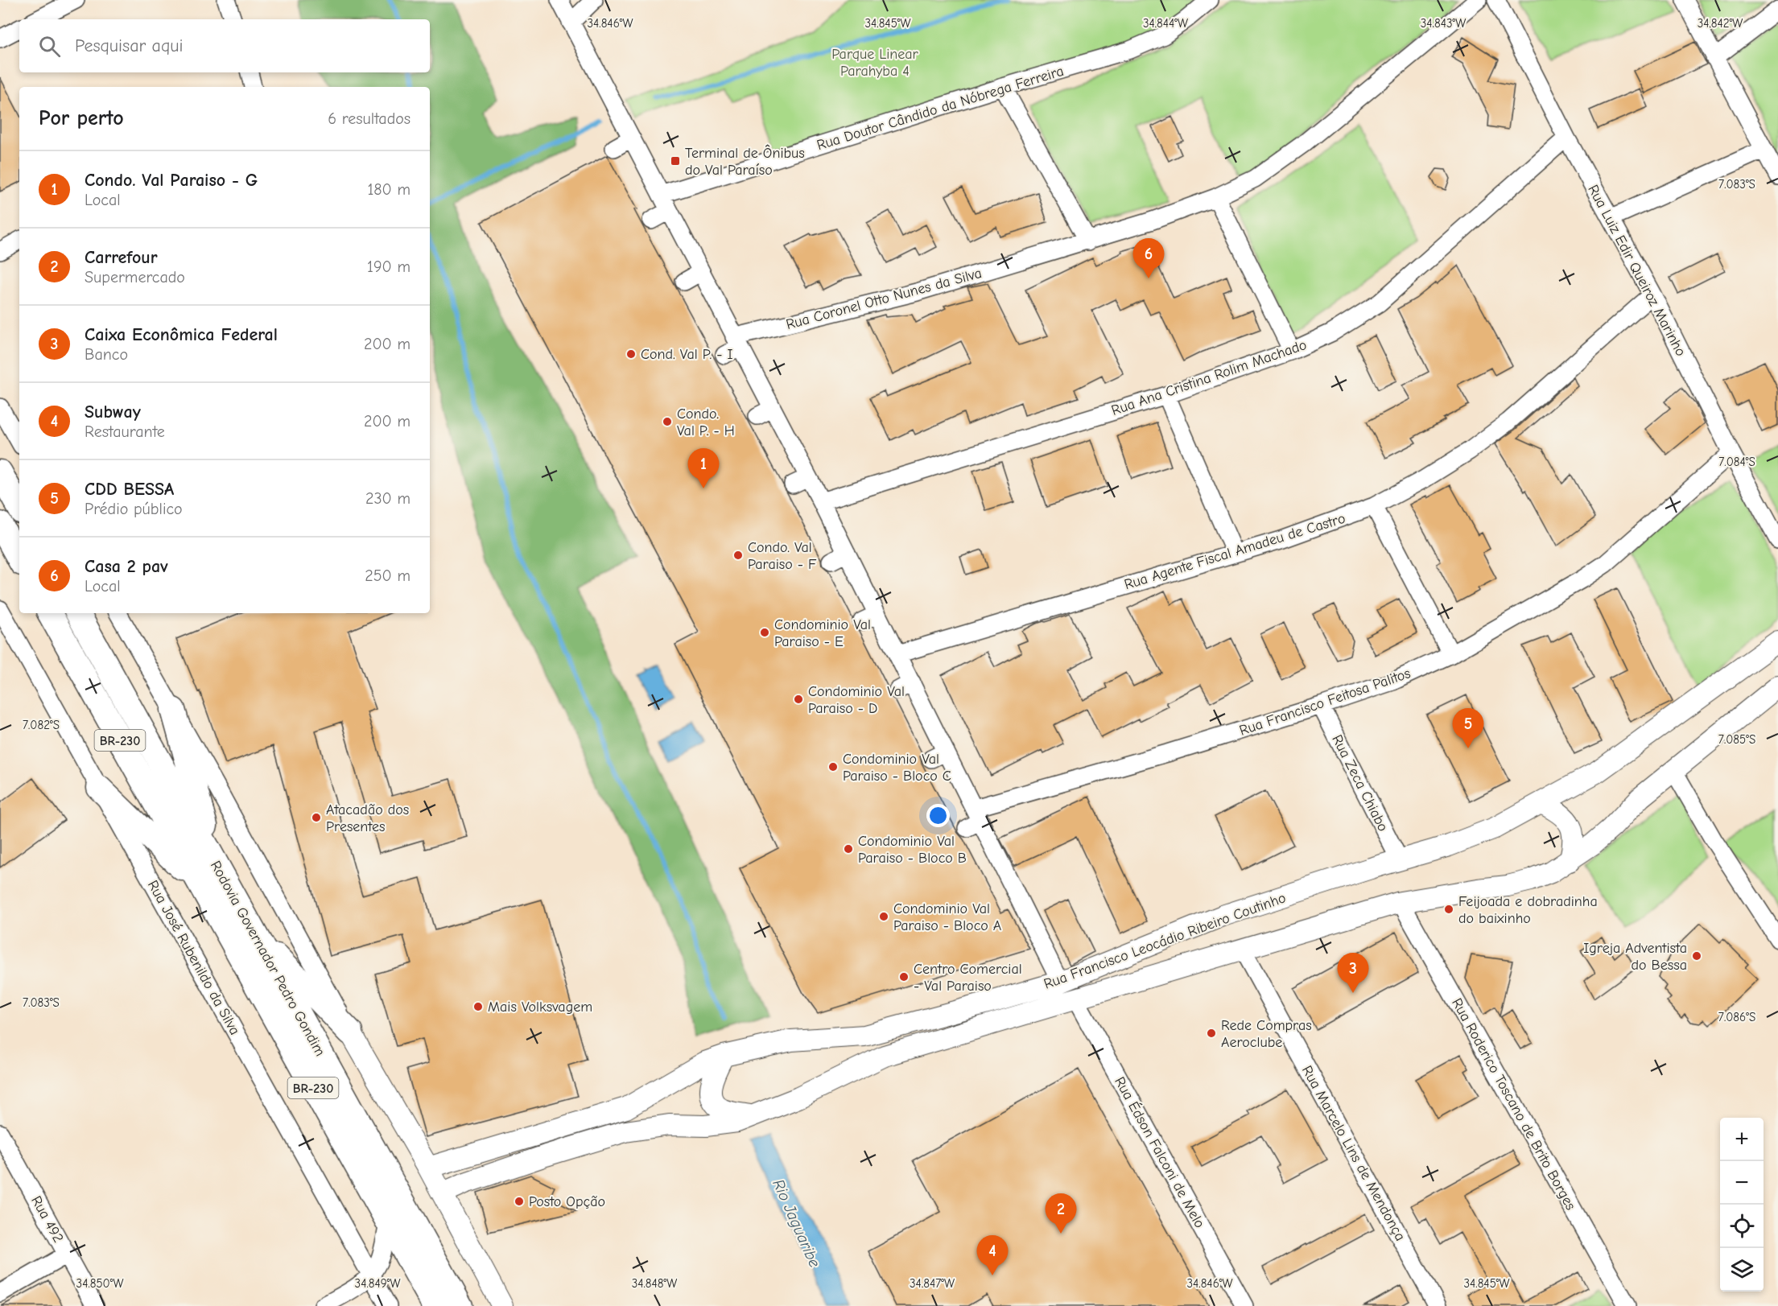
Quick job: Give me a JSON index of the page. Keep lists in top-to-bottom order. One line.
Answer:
{"streets":{"highway":["BR-230","Rodovia Governador Pedro Gondim"],"main road":["Rua Francisco Leocádio Ribeiro Coutinho"],"street":["Rua Doutor Cândido da Nóbrega Ferreira","Rua Luiz Edir Queiroz Marinho","Rua Coronel Otto Nunes da Silva","Rua Ana Cristina Rolim Machado","Rua Agente Fiscal Amadeu de Castro","Rua Francisco Feitosa Palitos","Rua Zeca Chiabo","Rua José Rubenildo da Silva","Rua Roderico Toscano de Brito Borges","Rua Édson Falconi de Melo","Rua Marcelo Lins de Mendonça","Rua 492"]},"crossings":[["Rua Luiz Edir Queiroz Marinho","Rua Ana Cristina Rolim Machado"],["Rua Luiz Edir Queiroz Marinho","Rua Agente Fiscal Amadeu de Castro"],["Rua Luiz Edir Queiroz Marinho","Rua Francisco Feitosa Palitos"],["Rua Francisco Feitosa Palitos","Rua Zeca Chiabo"],["Rua Zeca Chiabo","Rua Francisco Leocádio Ribeiro Coutinho"],["Rua Francisco Leocádio Ribeiro Coutinho","Rua Roderico Toscano de Brito Borges"],["Rua Francisco Leocádio Ribeiro Coutinho","Rua Édson Falconi de Melo"],["Rua Francisco Leocádio Ribeiro Coutinho","Rua Marcelo Lins de Mendonça"]],"water":["Rio Jaguaribe"],"parks":["Parque Linear Parahyba 4"],"places":{"transit":["Terminal de Ônibus do Val Paraíso"],"other":["Cond. Val P. - I","Condo. Val P. - H","Condo. Val Paraiso - F","Condominio Val Paraiso - E","Condominio Val Paraiso - D","Condominio Val Paraiso - Bloco C","Atacadão dos Presentes","Condominio Val Paraiso - Bloco B","Feijoada e dobradinha do baixinho","Condominio Val Paraiso - Bloco A","Igreja Adventista do Bessa","Centro Comercial - Val Paraiso","Mais Volksvagem","Rede Compras Aeroclube","Posto Opção"]},"page":{"search":"Pesquisar aqui","heading":["Por perto","6 resultados"],"list":[{"mark":"1","name":"Condo. Val Paraiso - G","note":"Local","value":"180 m"},{"mark":"2","name":"Carrefour","note":"Supermercado","value":"190 m"},{"mark":"3","name":"Caixa Econômica Federal","note":"Banco","value":"200 m"},{"mark":"4","name":"Subway","note":"Restaurante","value":"200 m"},{"mark":"5","name":"CDD BESSA","note":"Prédio público","value":"230 m"},{"mark":"6","name":"Casa 2 pav","note":"Local","value":"250 m"}],"pins":["6","1","5","3","2","4"],"map_buttons":["+","−"]},"coordinates":["34.846°W","34.845°W","34.844°W","34.843°W","34.842°W","7.083°S","7.084°S","7.082°S","7.085°S","7.086°S","34.850°W","34.849°W","34.848°W","34.847°W"]}
